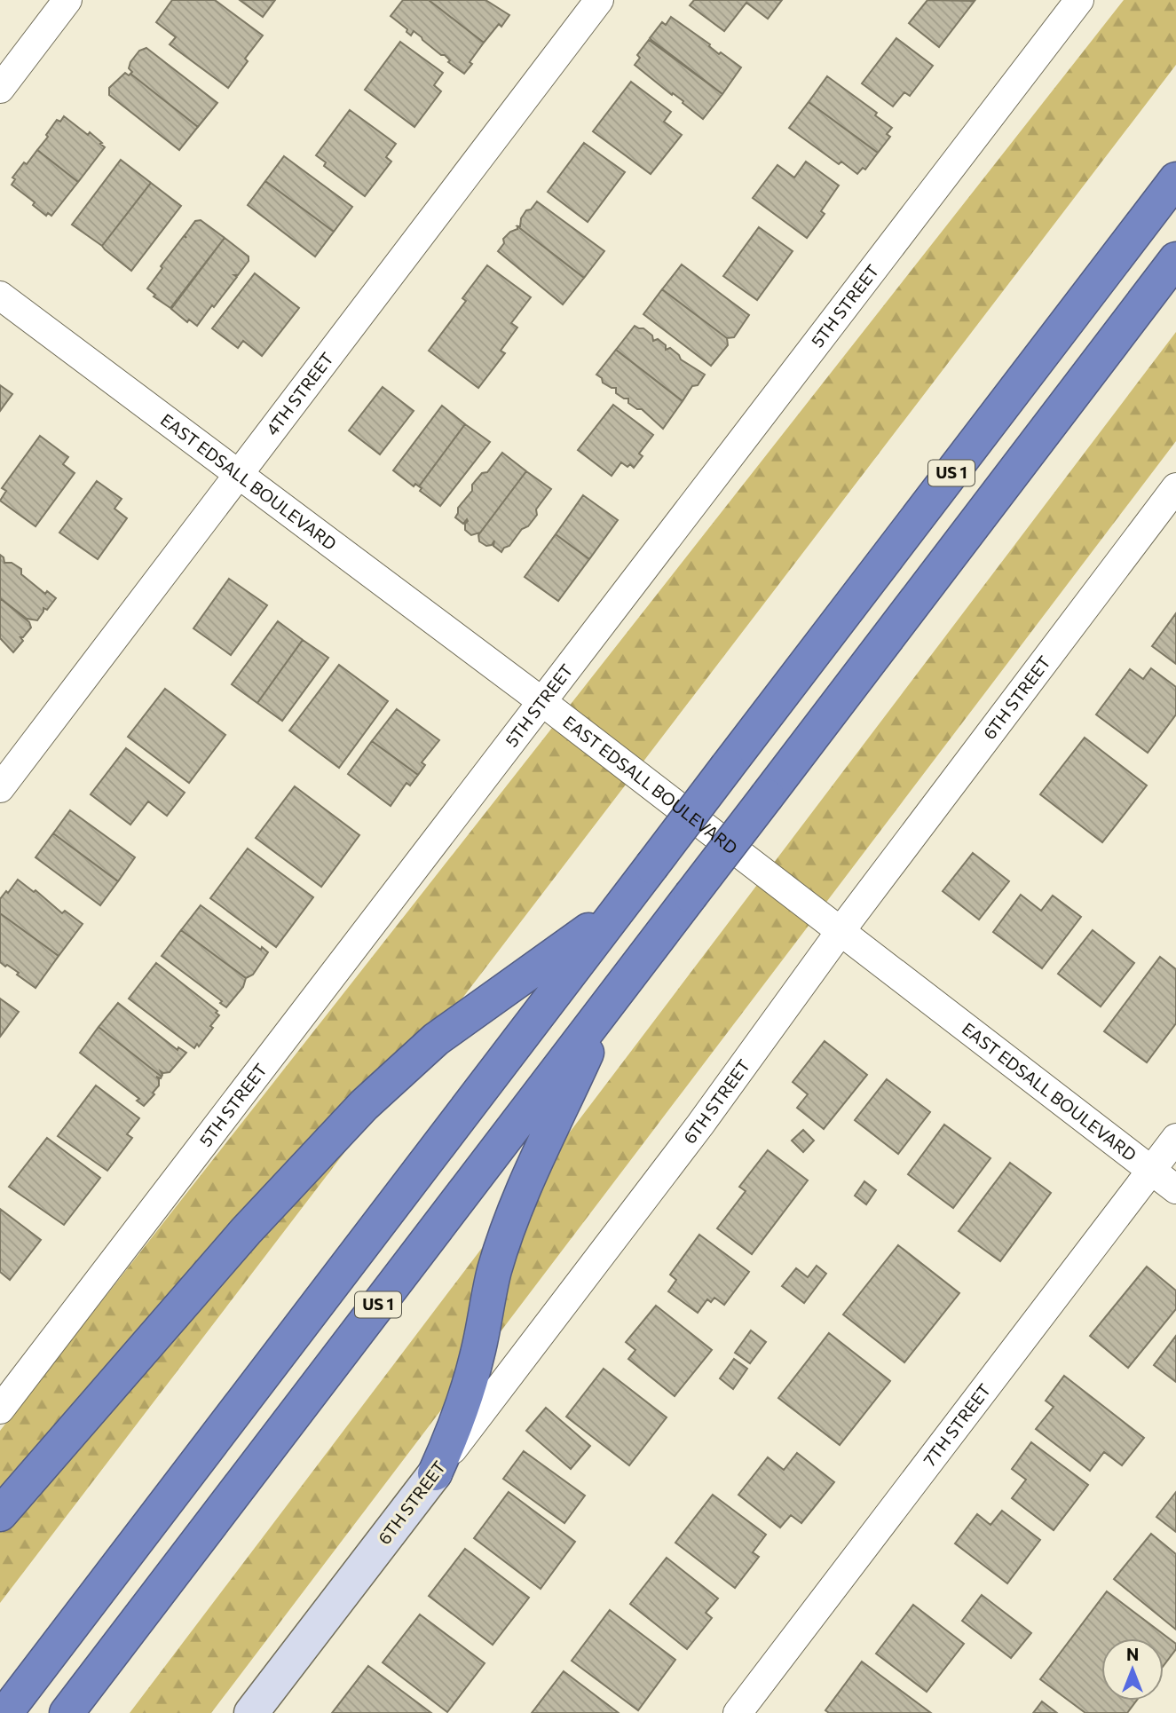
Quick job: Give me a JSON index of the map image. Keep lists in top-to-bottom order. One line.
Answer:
{"streets":{"highway":["US 1"],"main road":["6TH STREET"],"street":["5TH STREET","4TH STREET","EAST EDSALL BOULEVARD","7TH STREET"]},"crossings":[["5TH STREET","EAST EDSALL BOULEVARD"],["4TH STREET","EAST EDSALL BOULEVARD"],["EAST EDSALL BOULEVARD","6TH STREET"],["EAST EDSALL BOULEVARD","7TH STREET"]],"north":"top"}
